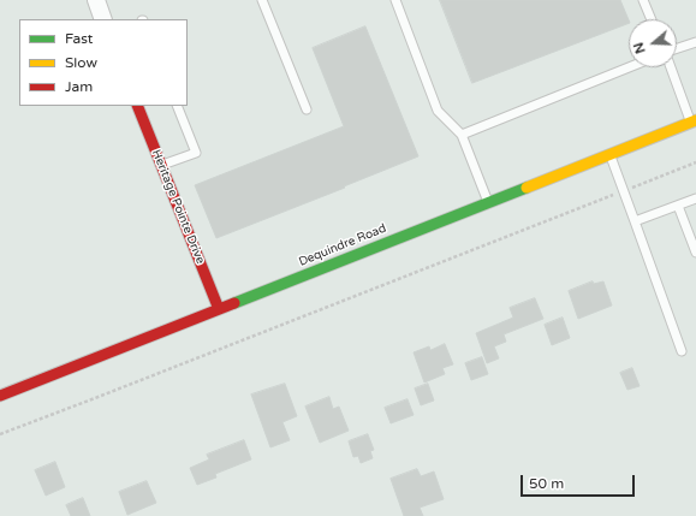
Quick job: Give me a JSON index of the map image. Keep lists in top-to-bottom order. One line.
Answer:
{"streets":{"main road":["Heritage Pointe Drive","Dequindre Road"]},"crossings":[["Heritage Pointe Drive","Dequindre Road"]],"legend":["Fast","Slow","Jam"],"scale_bar":"50 m","north":"left"}
